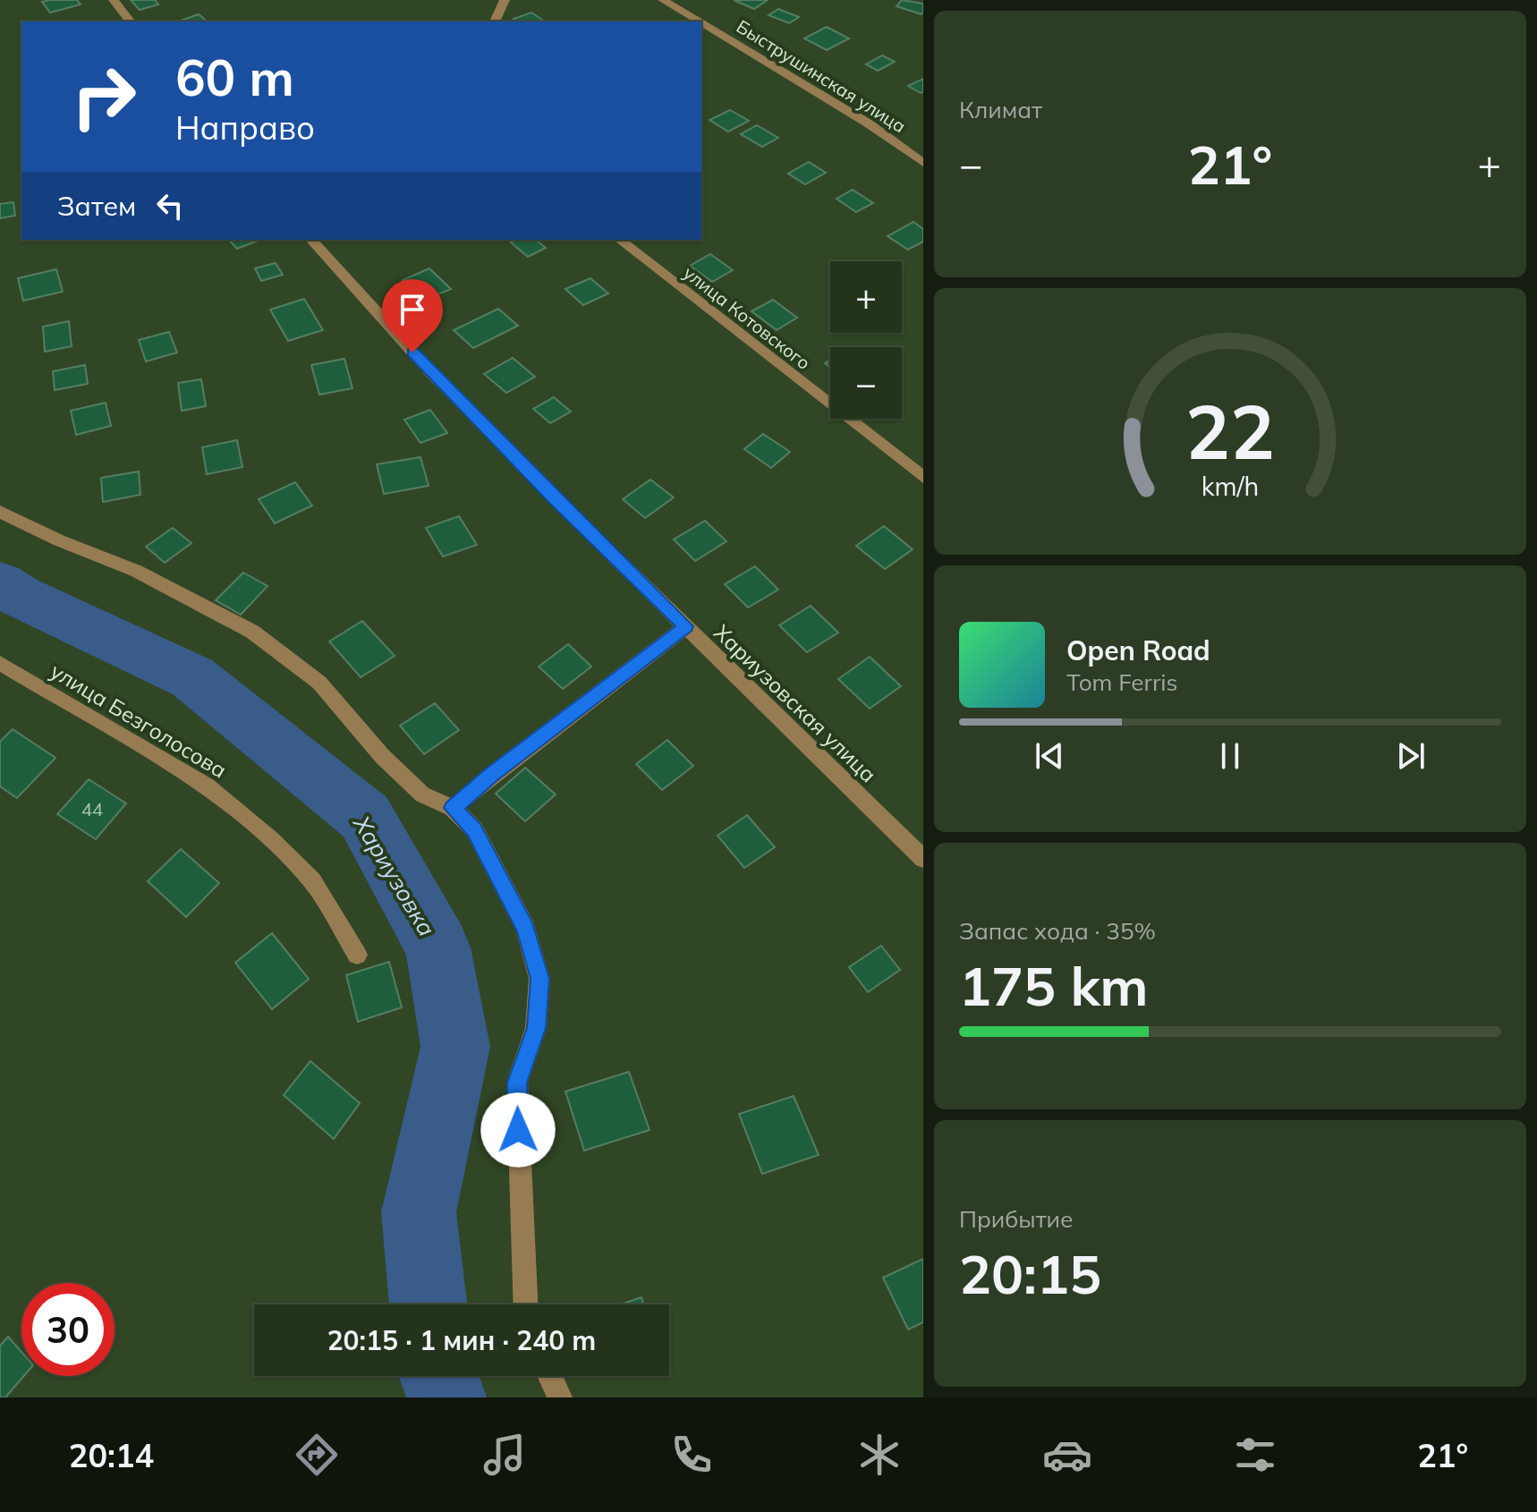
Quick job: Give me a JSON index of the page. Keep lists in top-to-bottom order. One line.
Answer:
{"streets":{"street":["Быструшинская улица","улица Котовского","Хариузовская улица","улица Безголосова"]},"water":["Хариузовка"],"house_numbers":["44"],"page":{"tile":["Климат",["Запас хода · 35%","175 km"],["Прибытие","20:15"]],"turn":["60 m","Направо"],"heat":["−","21°","+"],"then":"Затем","map_buttons":["+","−"],"song":["Open Road","Tom Ferris"],"limit":"30","trip":"20:15 · 1 мин · 240 m","tabs":["20:14","21°"],"gauge":["22","km/h"]}}
